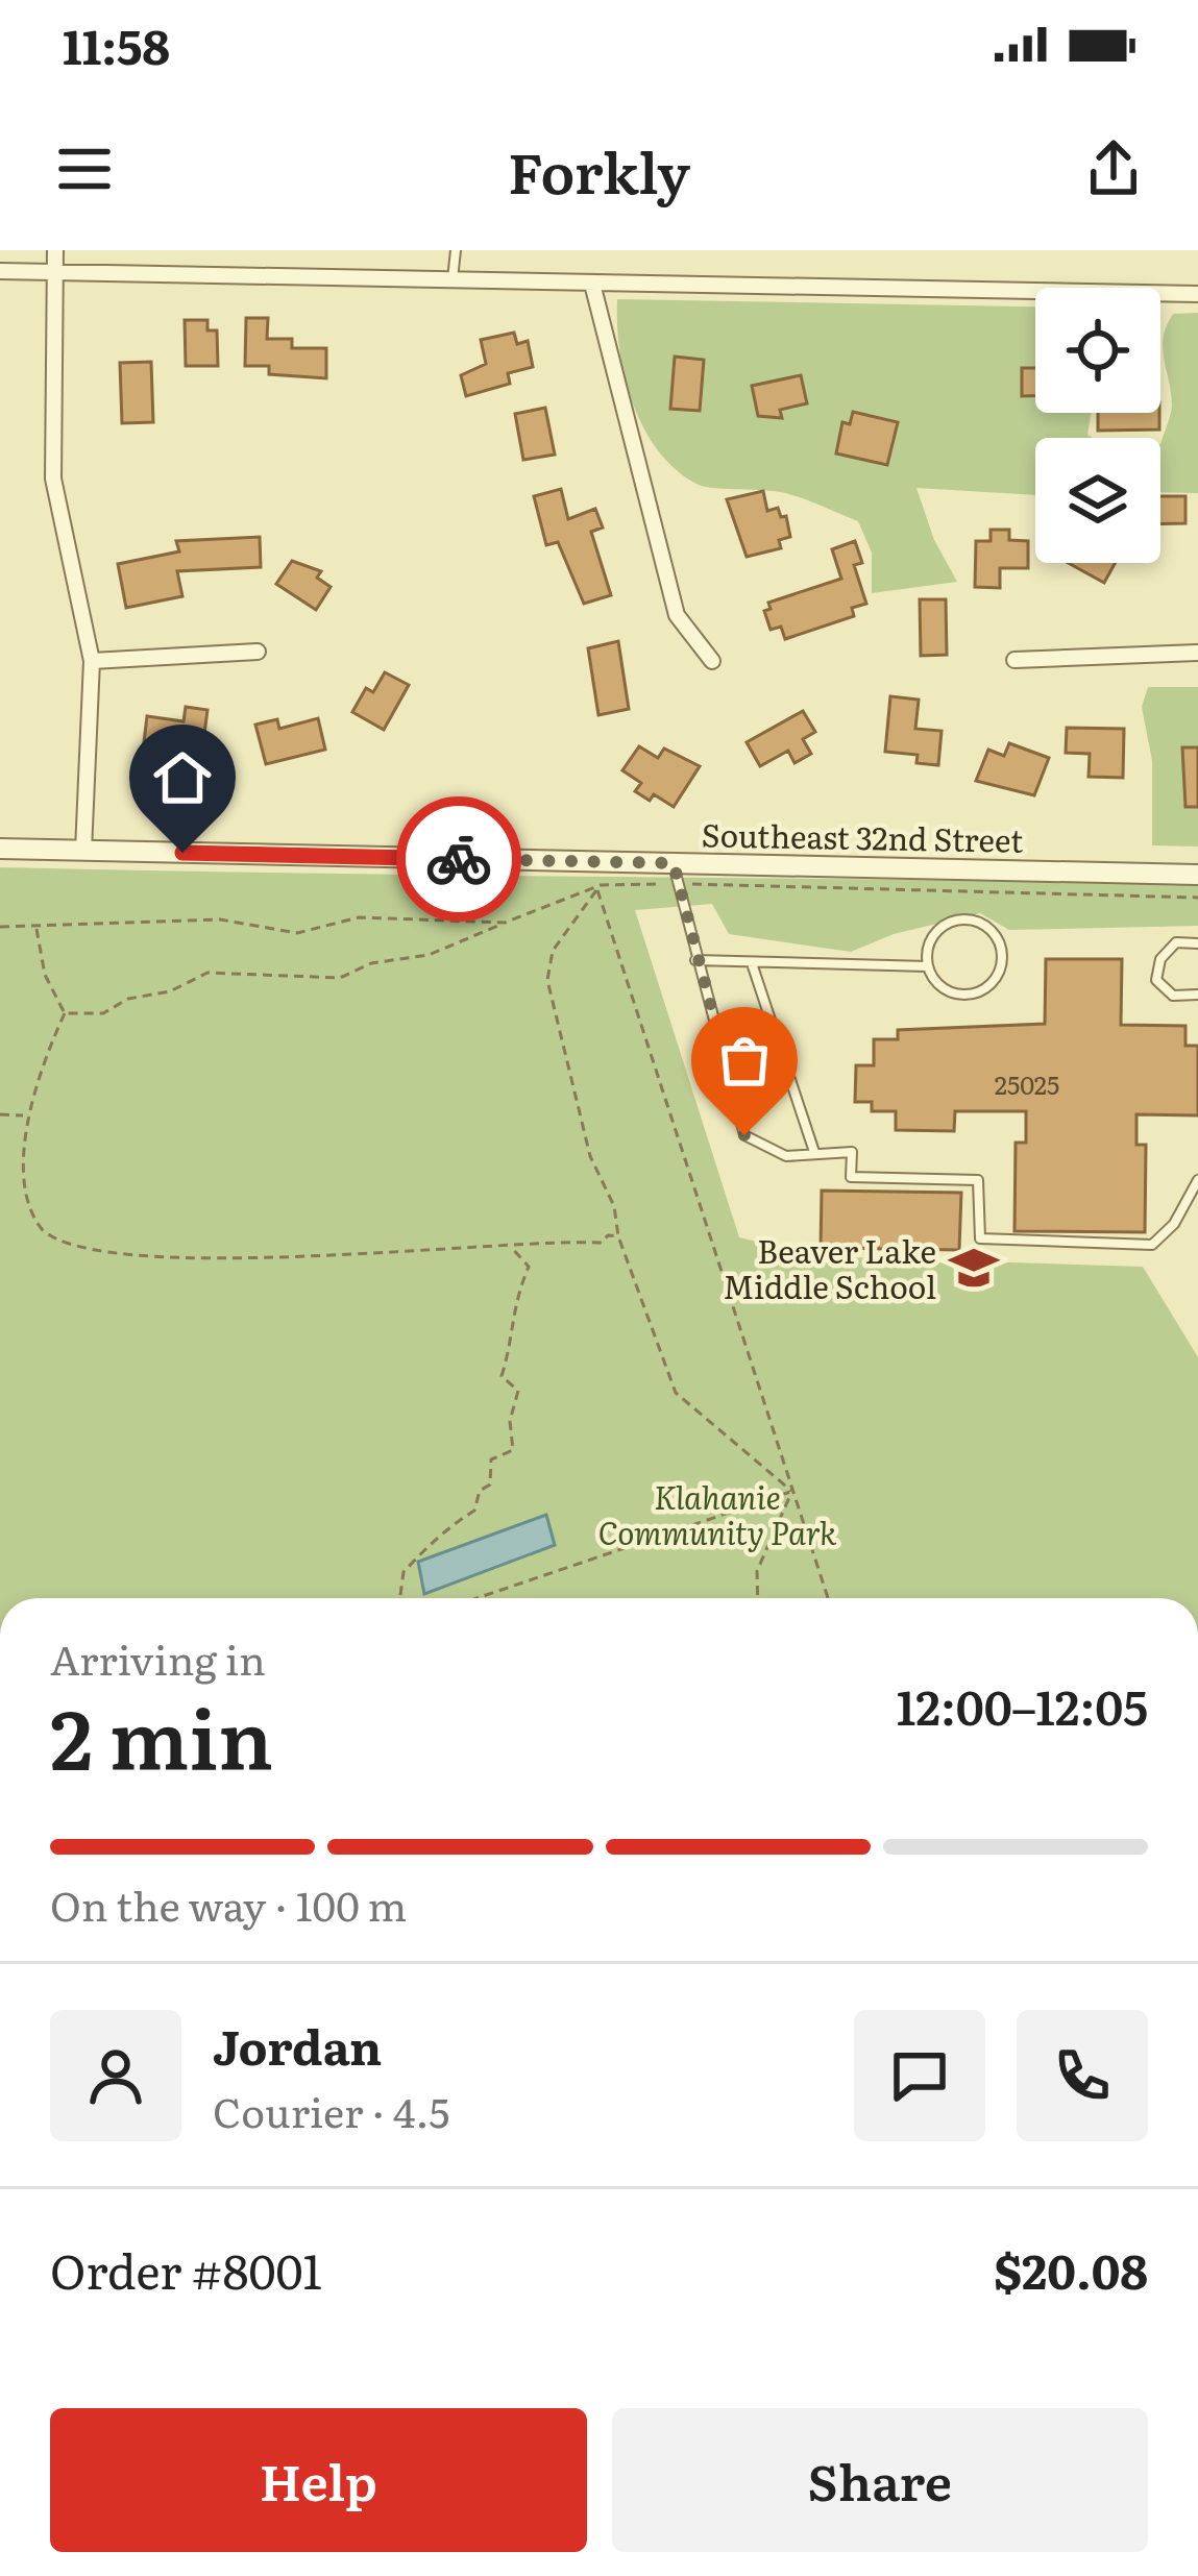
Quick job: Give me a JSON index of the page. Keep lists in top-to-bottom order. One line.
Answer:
{"streets":{"street":["Southeast 32nd Street"]},"parks":["Klahanie Community Park"],"places":{"school or university":["Beaver Lake Middle School"]},"house_numbers":["25025"],"page":{"status":"11:58","header":"Forkly","heading":["2 min","Arriving in","12:00–12:05"],"panel":["Jordan","Courier · 4.5","Order #8001","$20.08"],"bar":"On the way · 100 m","buttons":["Help","Share"]}}
